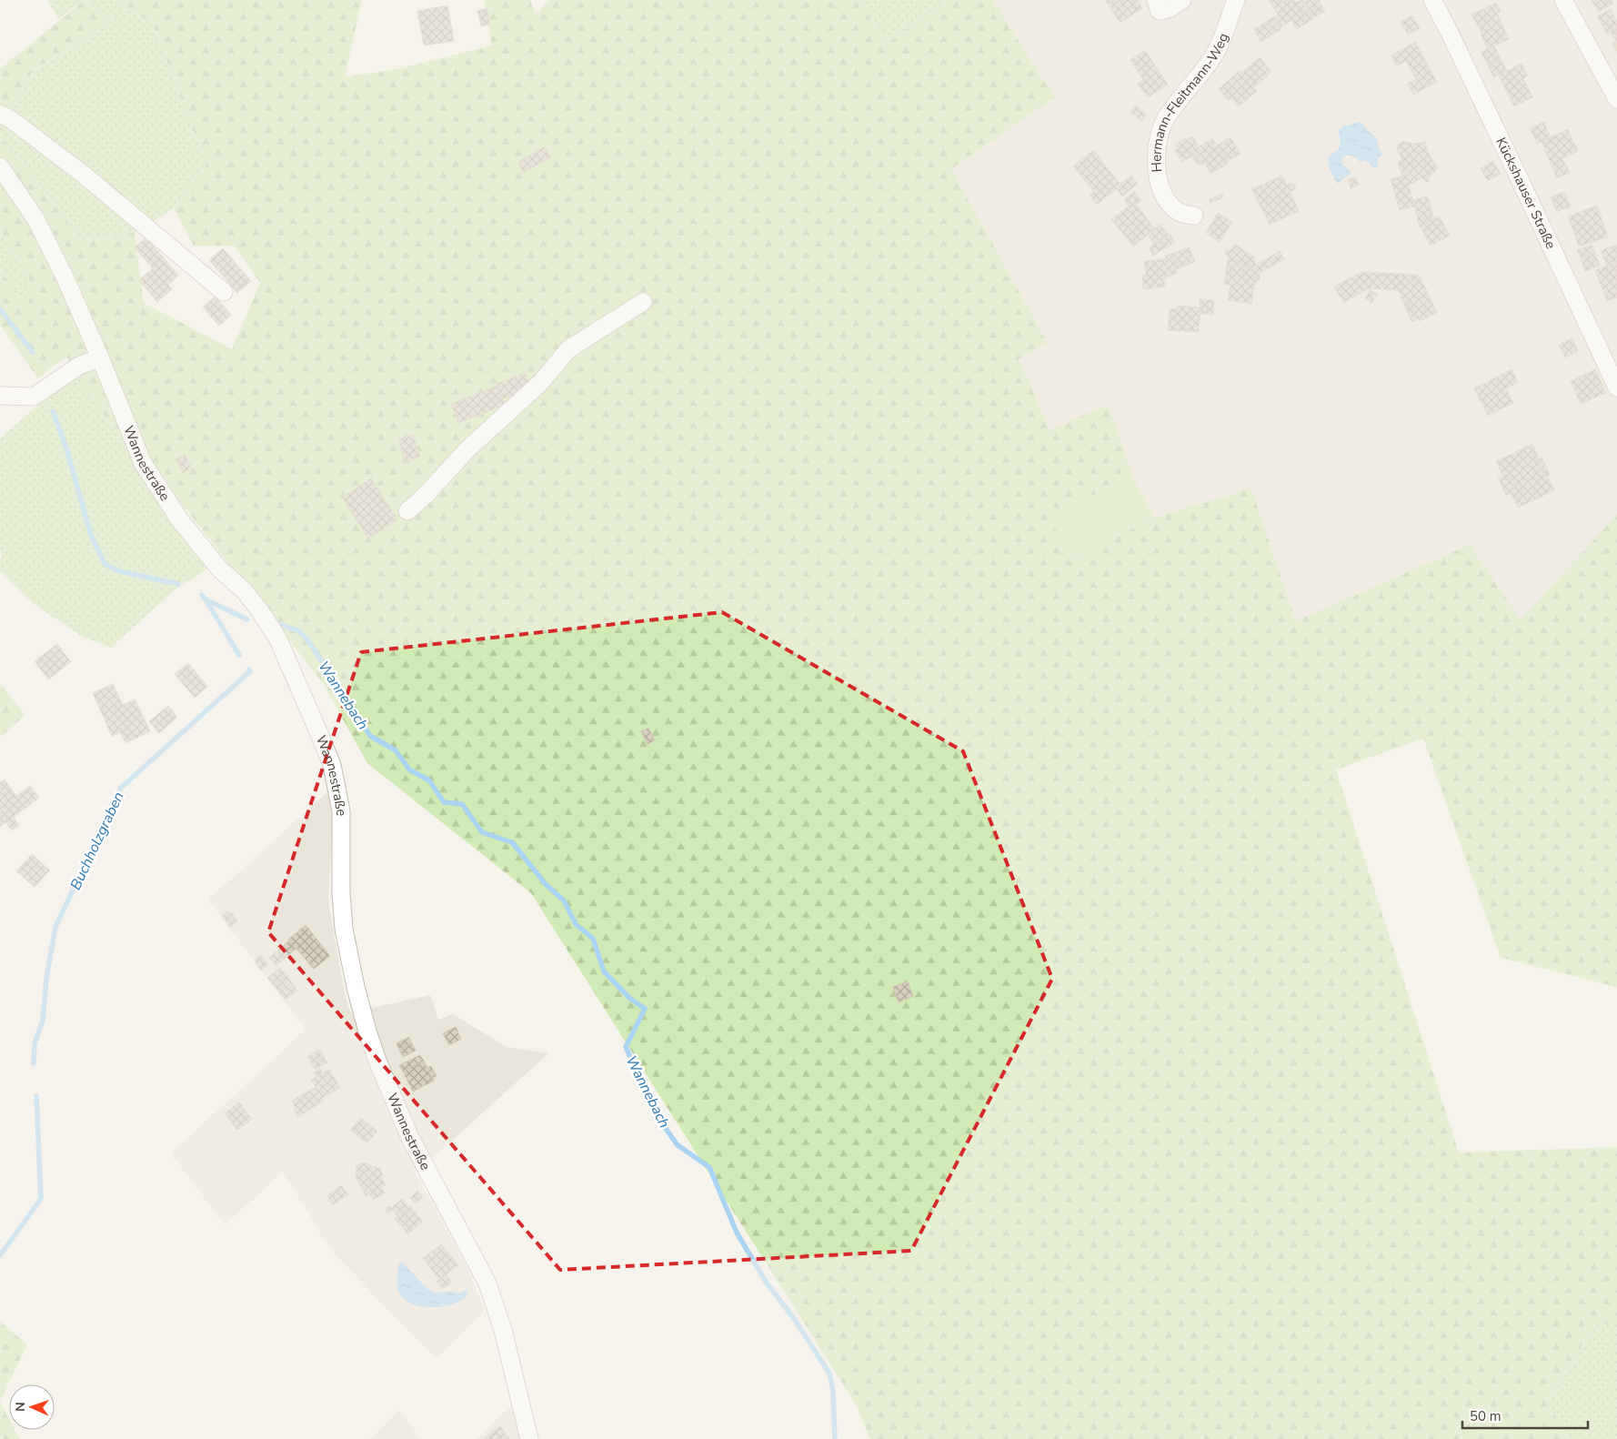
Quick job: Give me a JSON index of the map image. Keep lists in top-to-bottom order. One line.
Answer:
{"streets":{"street":["Hermann-Fleitmann-Weg","Kückshauser Straße","Wannestraße"]},"water":["Wannebach","Buchholzgraben"],"scale_bar":"50 m","north":"left"}
